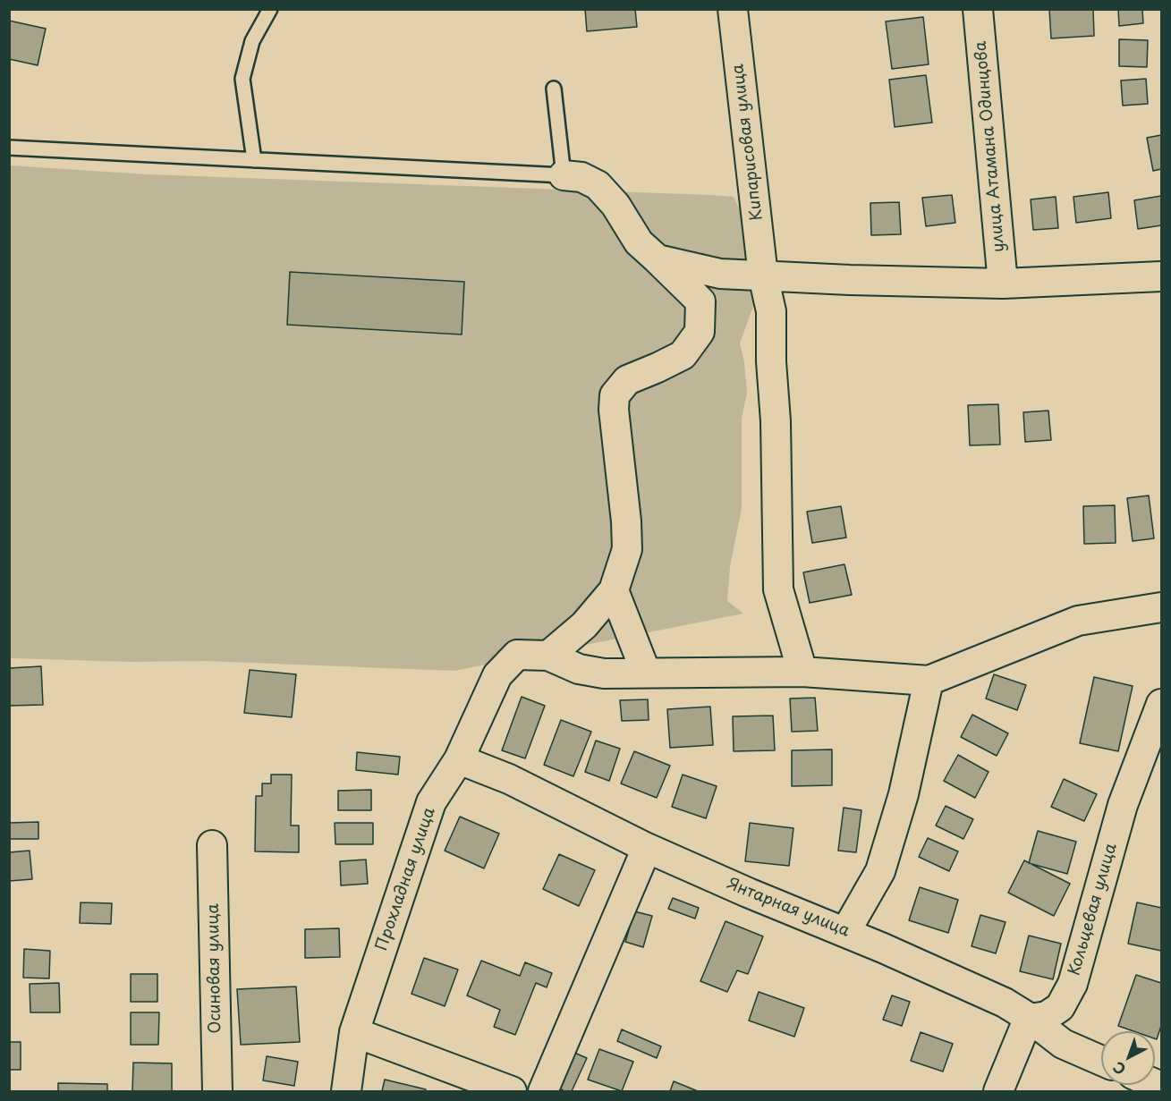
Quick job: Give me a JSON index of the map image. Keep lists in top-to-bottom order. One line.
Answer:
{"streets":{"street":["Кипарисовая улица","улица Атамана Одинцова","Прохладная улица","Янтарная улица","Кольцевая улица","Осиновая улица"]},"crossings":[["Прохладная улица","Янтарная улица"],["Янтарная улица","Кольцевая улица"]],"north":"bottom left"}
